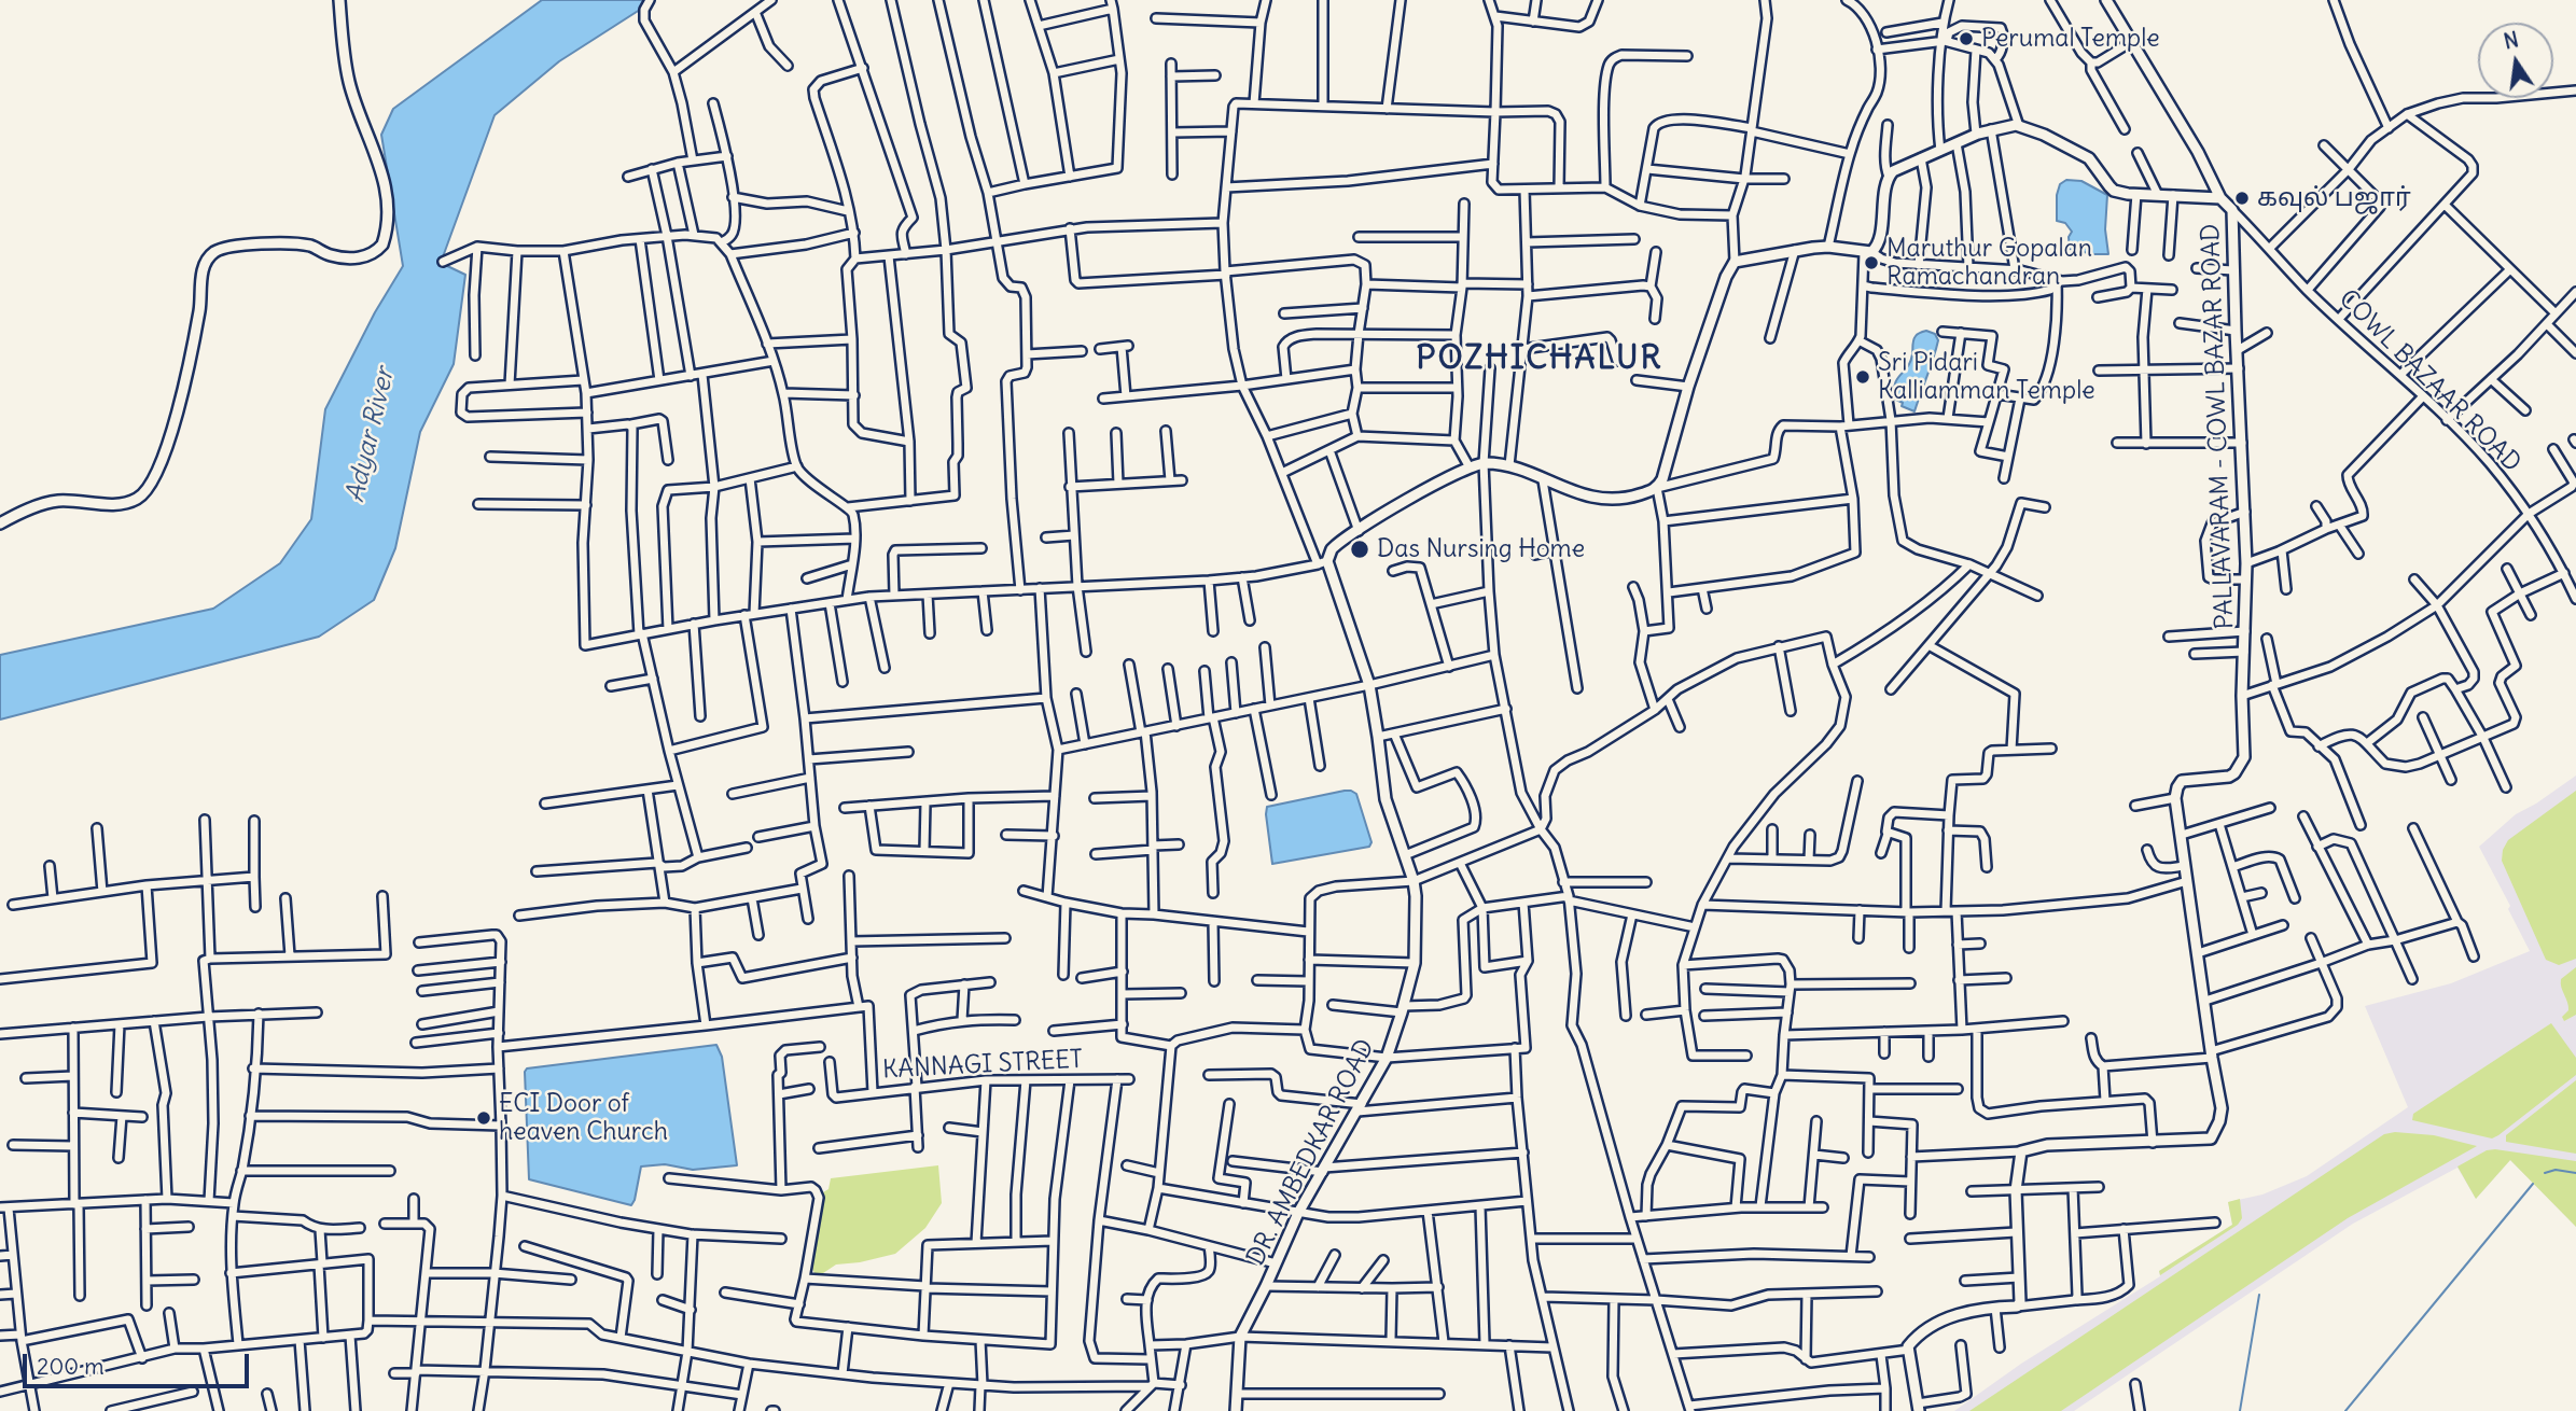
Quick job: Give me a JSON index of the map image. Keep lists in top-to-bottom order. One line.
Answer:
{"streets":{"street":["COWL BAZAAR ROAD","PALLAVARAM - COWL BAZAR ROAD","KANNAGI STREET","DR. AMBEDKAR ROAD"]},"crossings":[["COWL BAZAAR ROAD","PALLAVARAM - COWL BAZAR ROAD"]],"districts":["POZHICHALUR"],"water":["Adyar River"],"places":["Perumal Temple","கவுல் பஜார்","Maruthur Gopalan Ramachandran","Sri Pidari Kalliamman Temple","Das Nursing Home","ECI Door of heaven Church"],"scale_bar":"200 m","north":"top"}
